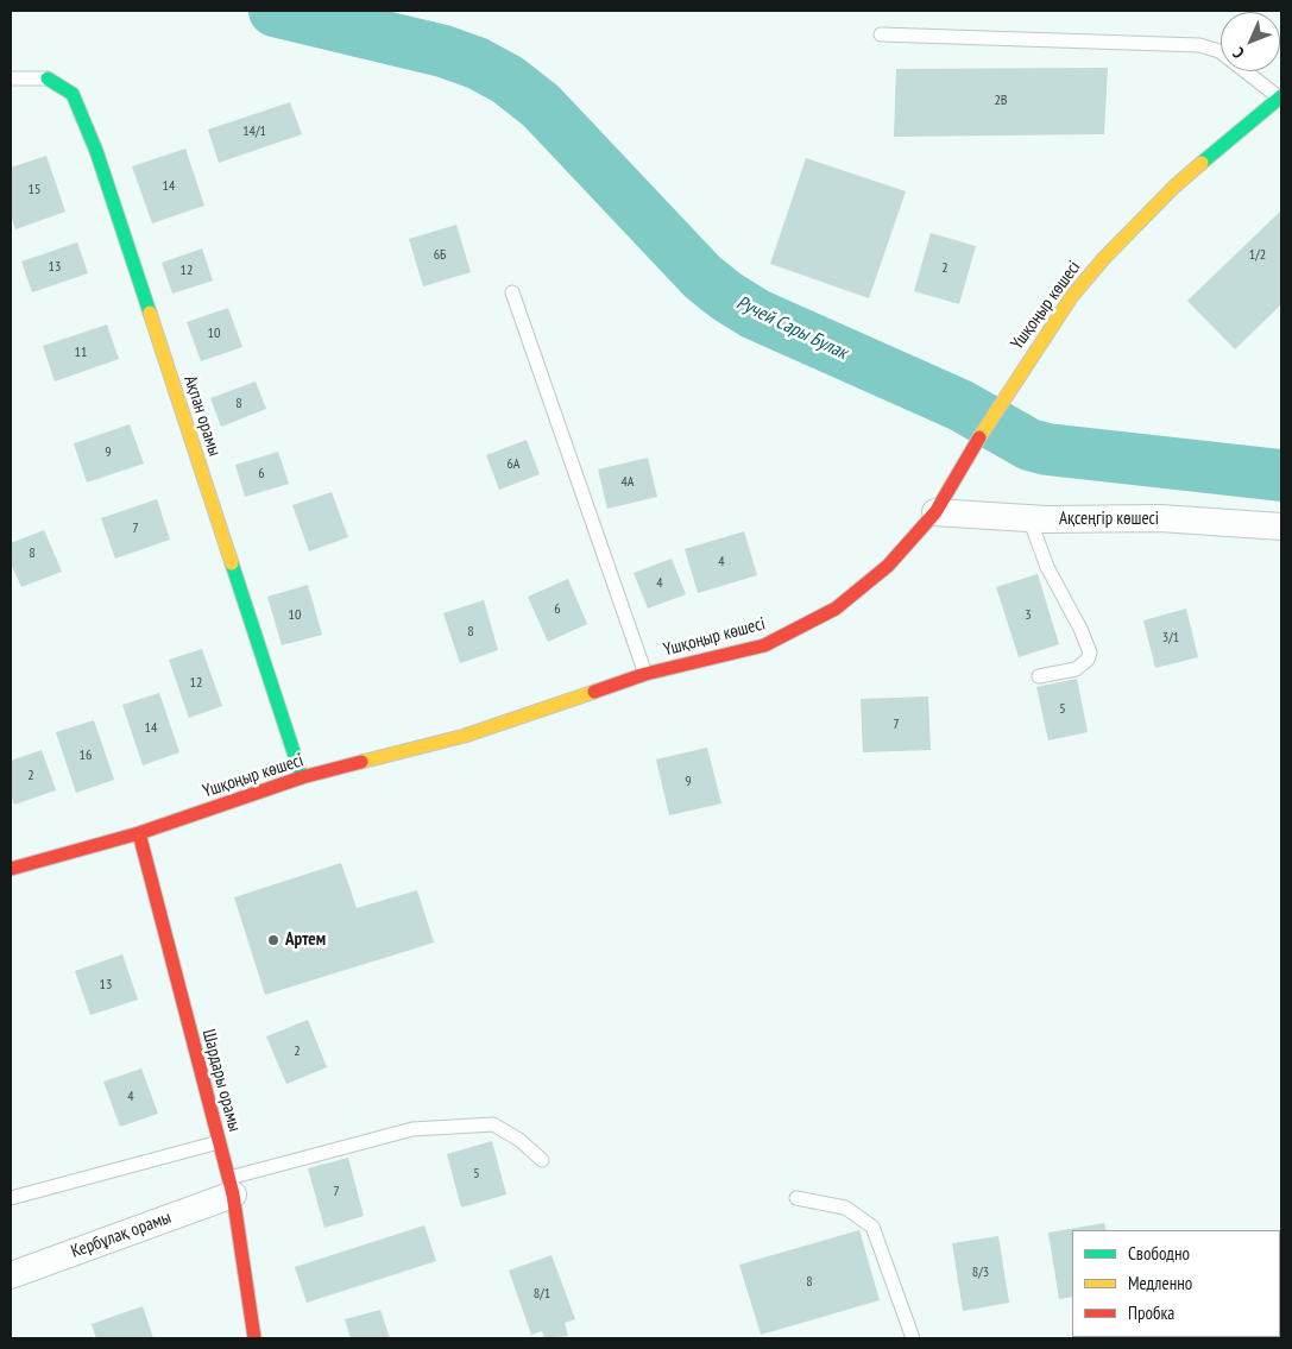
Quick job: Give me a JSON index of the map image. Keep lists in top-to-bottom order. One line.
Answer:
{"streets":{"main road":["Үшқоңыр көшесі","Ақпан орамы","Шардары орамы"],"street":["Ақсеңгір көшесі","Кербұлақ орамы"]},"crossings":[["Үшқоңыр көшесі","Ақпан орамы"],["Үшқоңыр көшесі","Ақсеңгір көшесі"],["Үшқоңыр көшесі","Шардары орамы"],["Шардары орамы","Кербұлақ орамы"]],"water":["Ручей Сары Булак"],"places":["Артем"],"house_numbers":["2В","14/1","14","15","6Б","1/2","13","2","12","10","11","8","9","6А","6","4А","7","8","4","4","6","10","3","8","3/1","12","5","7","14","16","2","9","13","2","4","5","7","8/3","8","8/1"],"legend":["Свободно","Медленно","Пробка"],"north":"bottom left"}
